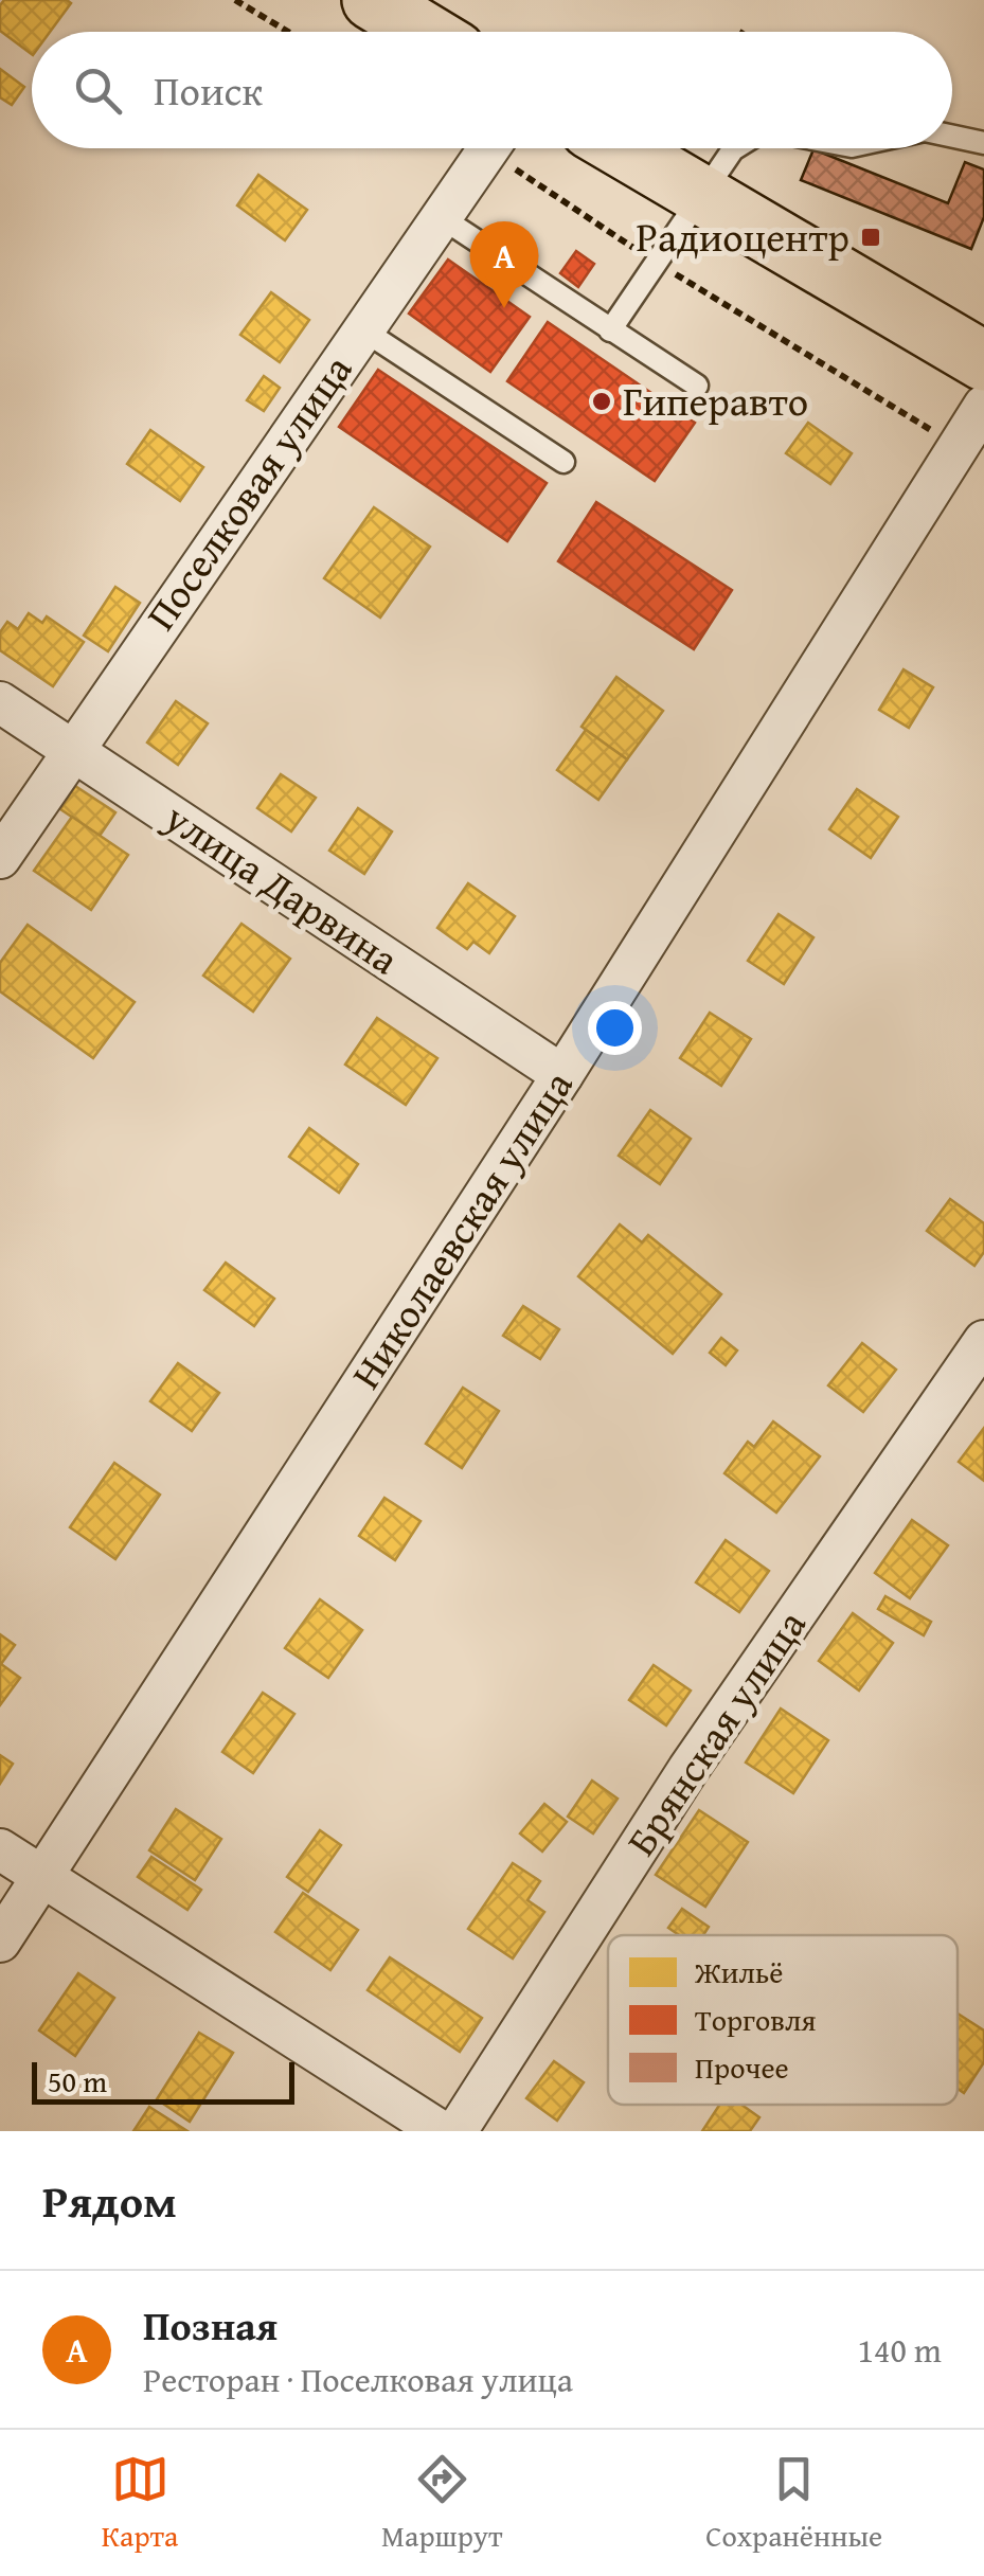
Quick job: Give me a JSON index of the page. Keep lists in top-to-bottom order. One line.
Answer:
{"streets":{"street":["Поселковая улица","улица Дарвина","Николаевская улица","Брянская улица"]},"crossings":[["Поселковая улица","улица Дарвина"],["улица Дарвина","Николаевская улица"]],"places":{"transit":["Радиоцентр"],"other":["Гиперавто"]},"legend":["Жильё","Торговля","Прочее"],"scale_bar":"50 m","page":{"search":"Поиск","pins":"A","scale":"50 m","heading":"Рядом","list":[{"mark":"A","name":"Позная","note":"Ресторан · Поселковая улица","value":"140 m"}],"nav":["Карта","Маршрут","Сохранённые"]}}
